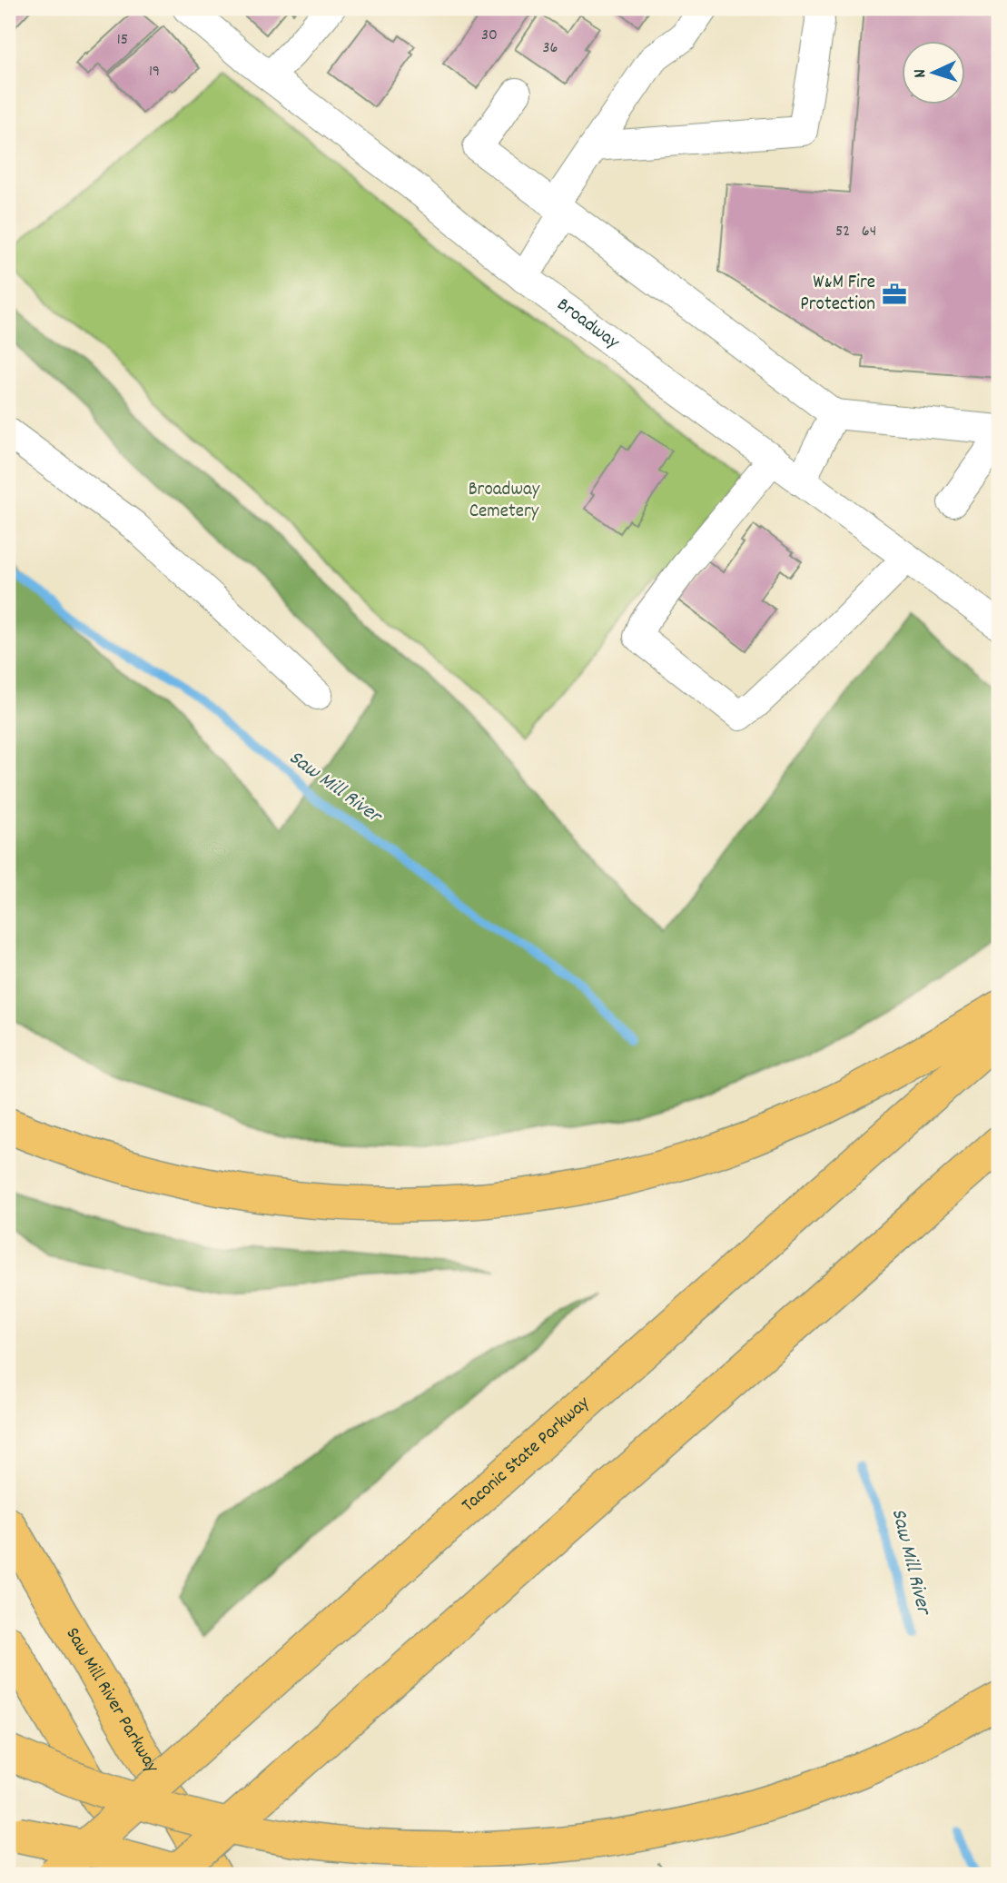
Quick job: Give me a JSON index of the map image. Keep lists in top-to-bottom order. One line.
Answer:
{"streets":{"highway":["Taconic State Parkway","Saw Mill River Parkway"],"street":["Broadway"]},"water":["Saw Mill River"],"parks":["Broadway Cemetery"],"places":{"office":["W&M Fire Protection"]},"house_numbers":["30","15","36","19","52","64"],"north":"left"}
